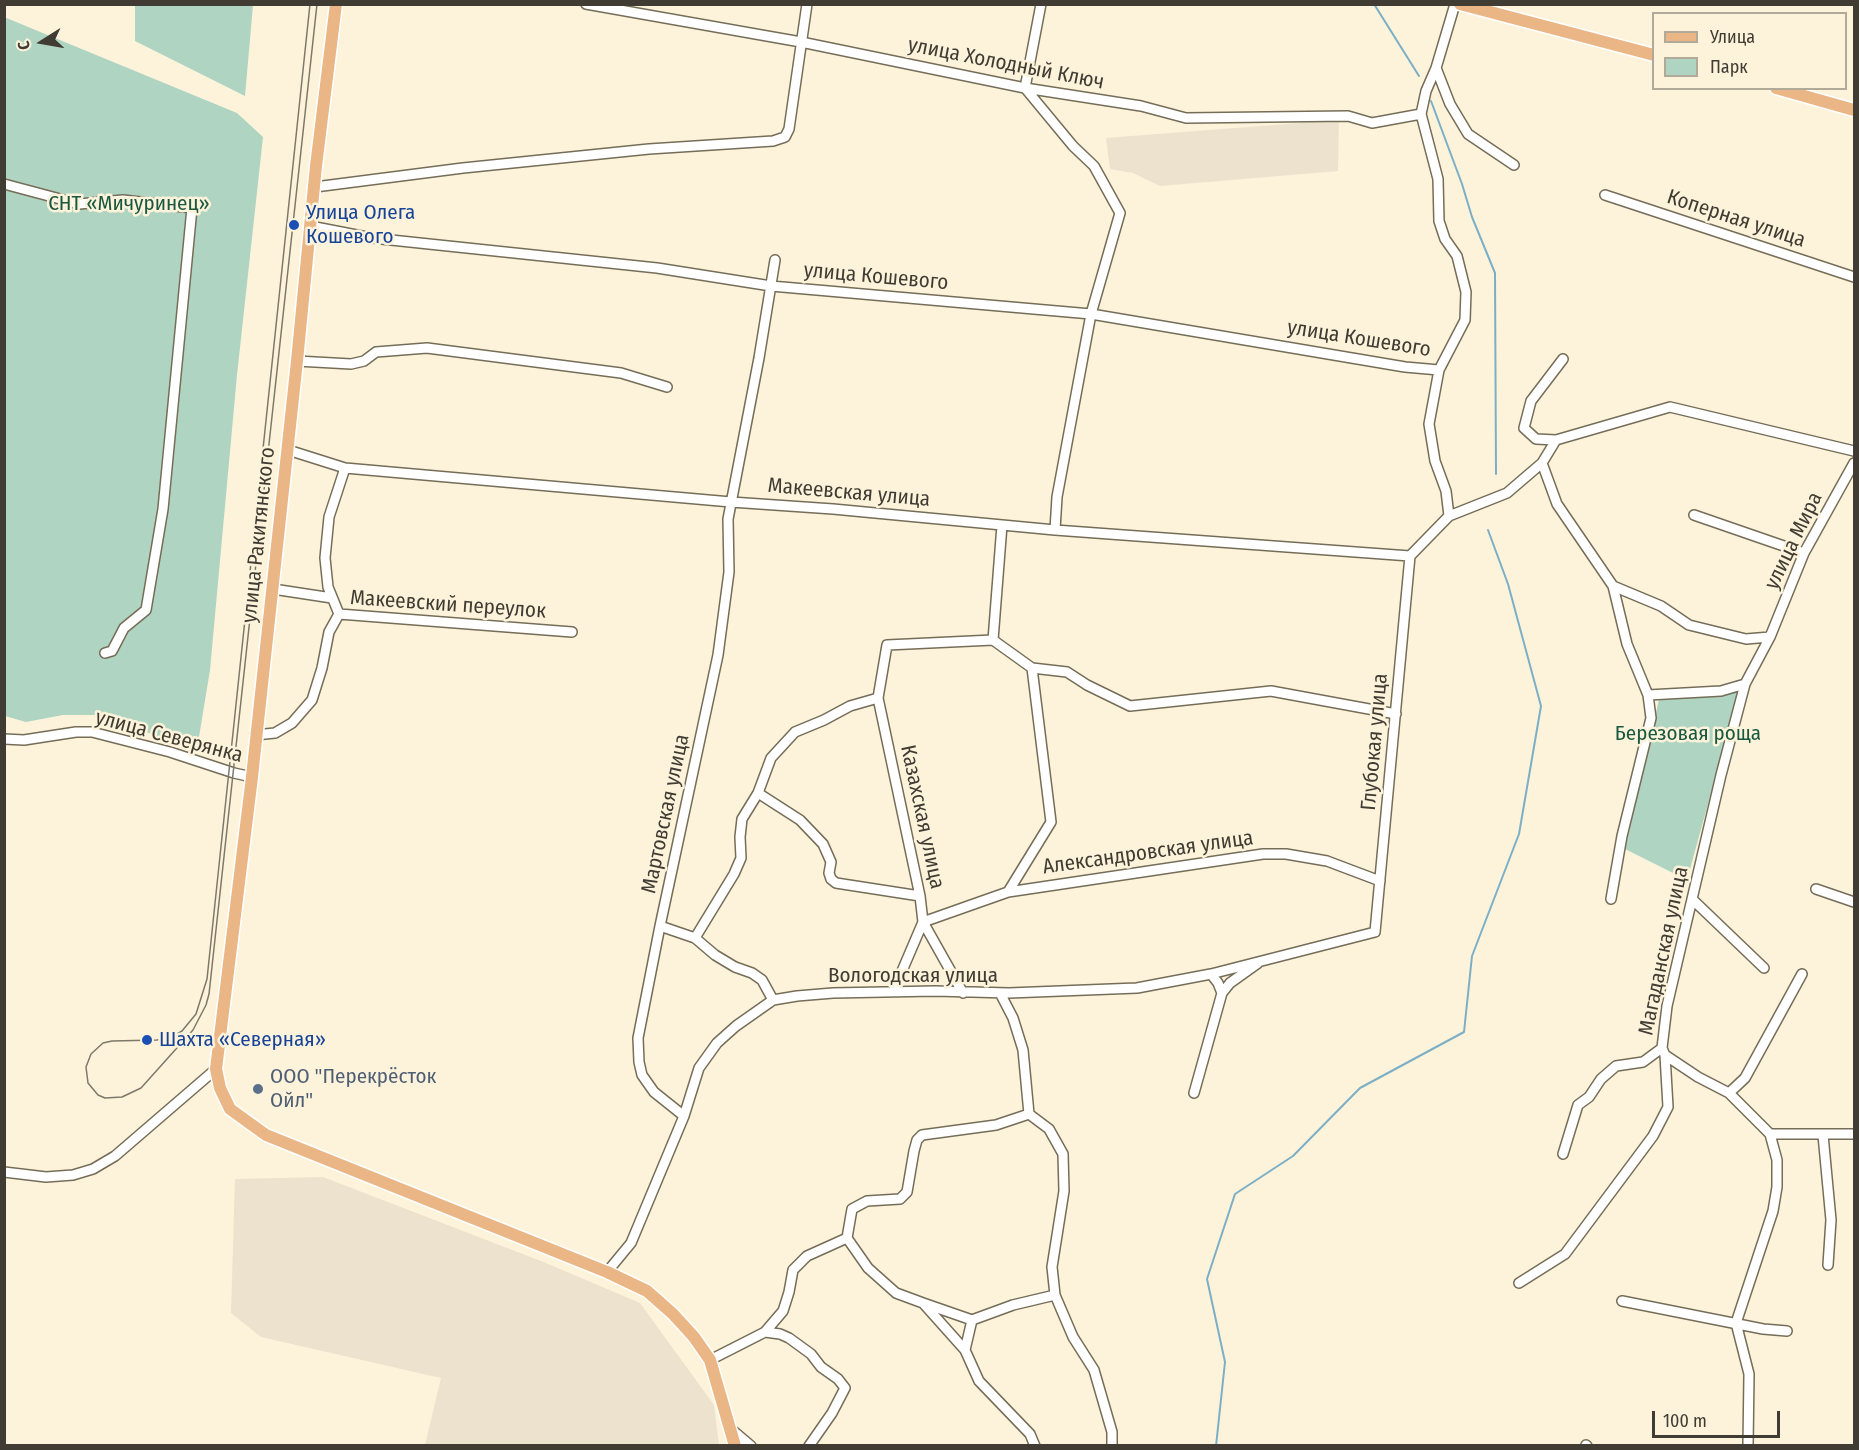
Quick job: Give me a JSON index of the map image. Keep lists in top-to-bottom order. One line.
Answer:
{"streets":{"main road":["улица Ракитянского"],"street":["улица Холодный Ключ","Коперная улица","улица Кошевого","Макеевская улица","улица Мира","Макеевский переулок","улица Северянка","Глубокая улица","Мартовская улица","Казахская улица","Александровская улица","Магаданская улица","Вологодская улица"]},"crossings":[["улица Кошевого","улица Ракитянского"],["улица Кошевого","Мартовская улица"],["Макеевская улица","улица Ракитянского"],["Макеевская улица","Глубокая улица"],["Макеевская улица","Мартовская улица"],["улица Ракитянского","Макеевский переулок"],["улица Ракитянского","улица Северянка"],["улица Мира","Магаданская улица"],["Глубокая улица","Александровская улица"],["Глубокая улица","Вологодская улица"],["Мартовская улица","Вологодская улица"],["Казахская улица","Александровская улица"],["Казахская улица","Вологодская улица"]],"parks":["СНТ «Мичуринец»","Березовая роща"],"places":["Улица Олега Кошевого","Шахта «Северная»","ООО \"Перекрёсток Ойл\""],"legend":["Улица","Парк"],"scale_bar":"100 m","north":"left"}
